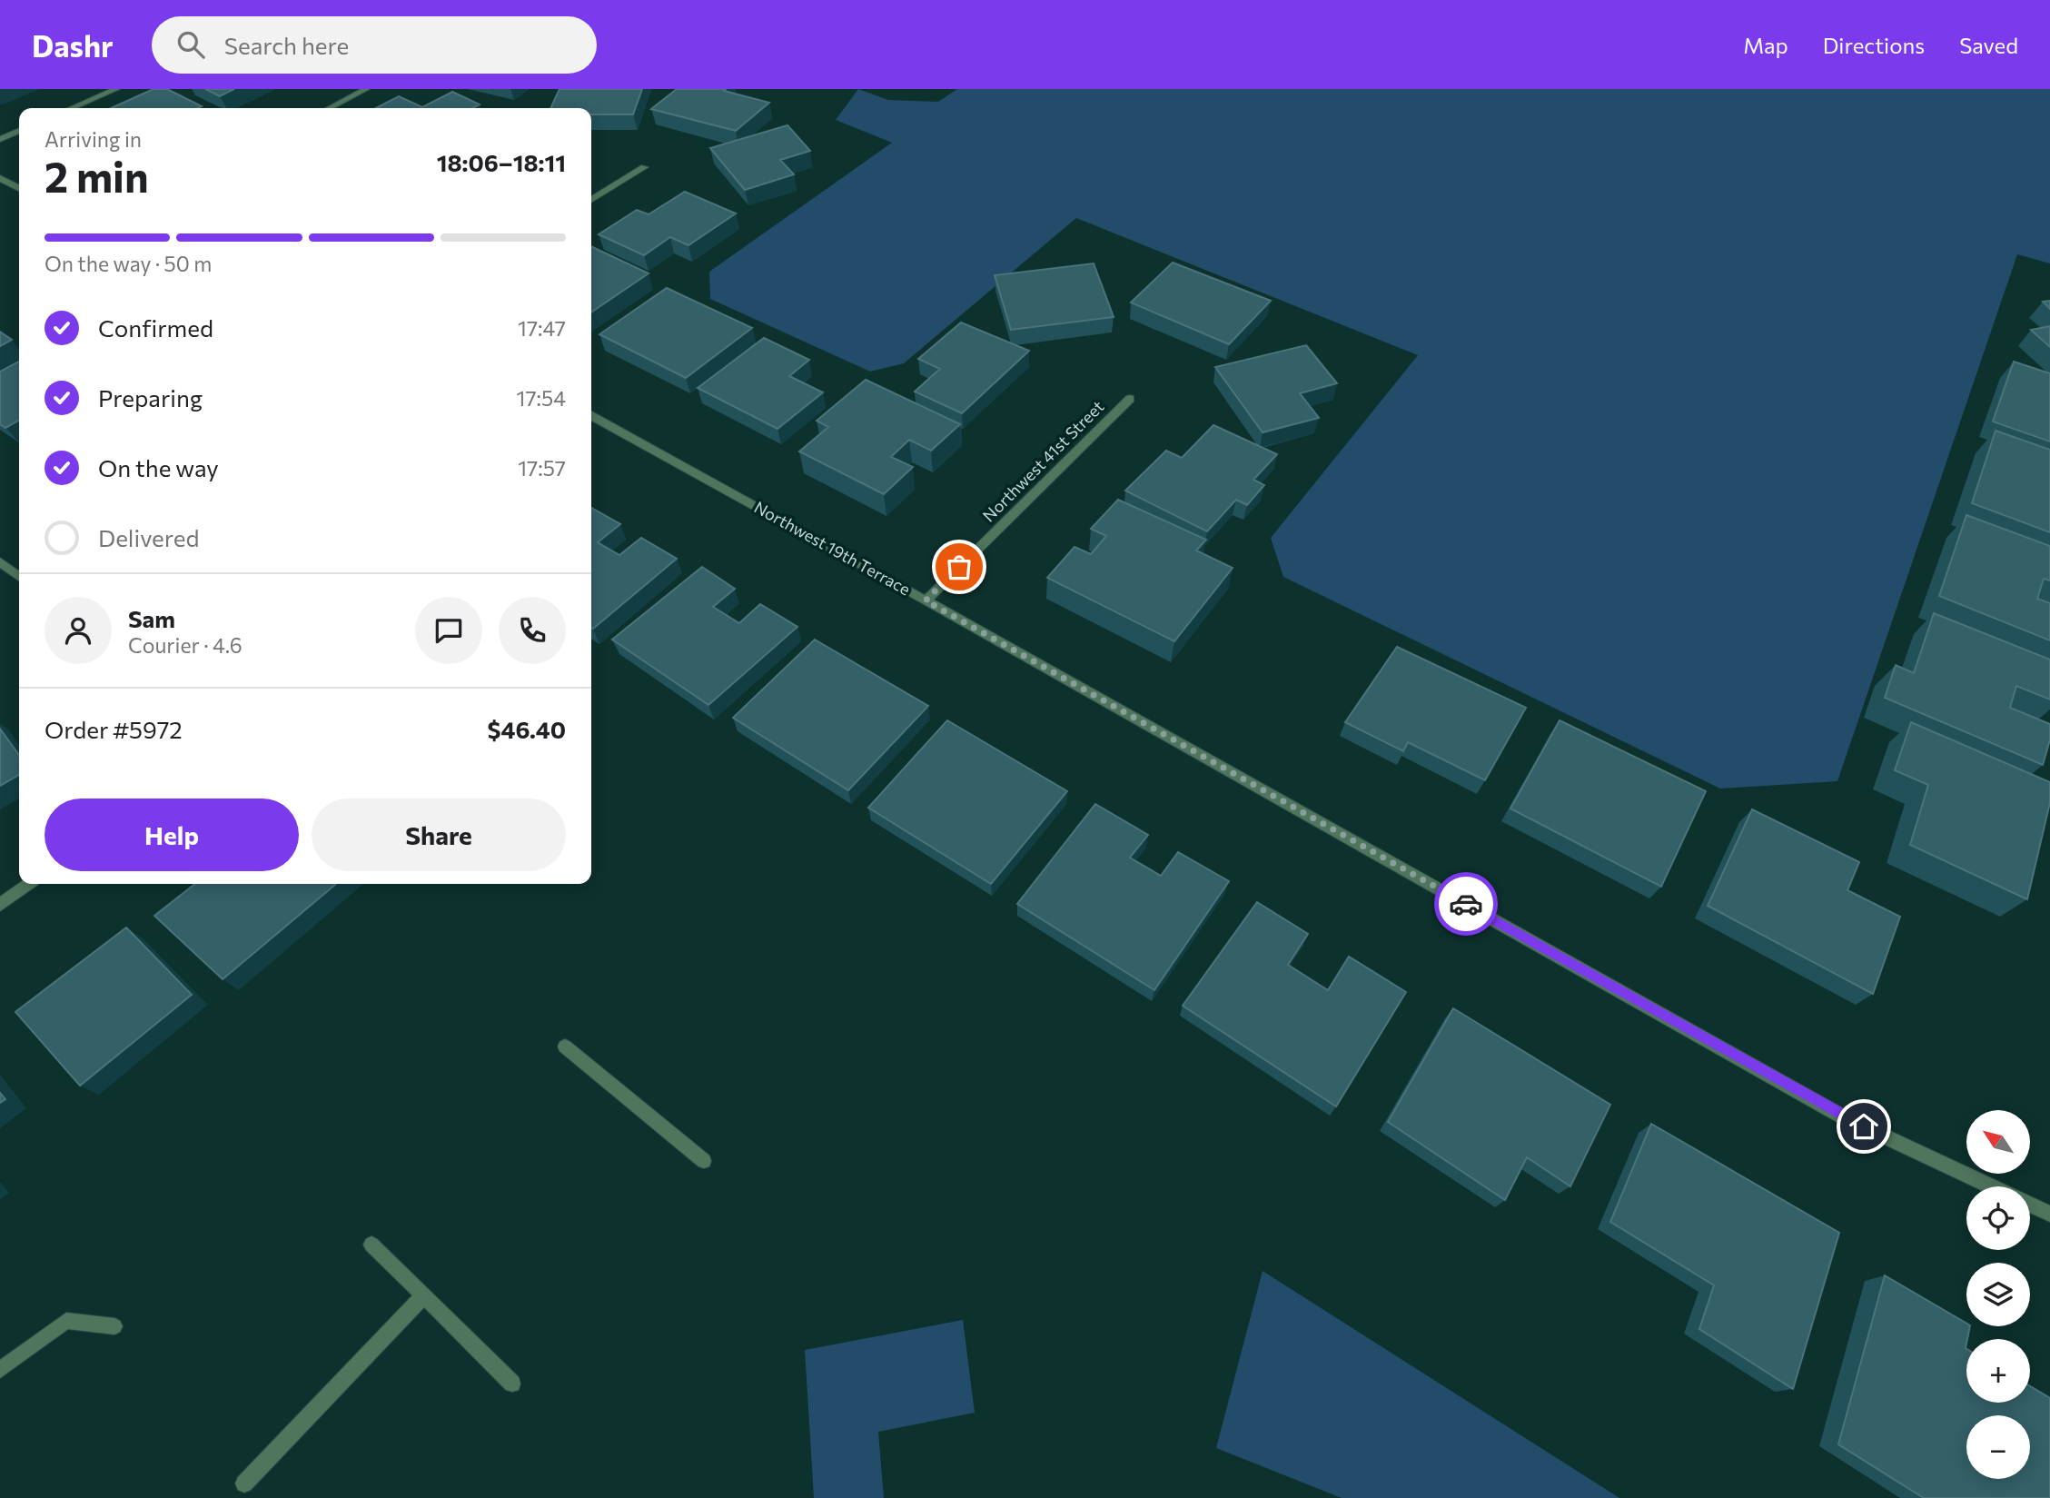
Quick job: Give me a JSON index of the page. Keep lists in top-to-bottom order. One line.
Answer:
{"streets":{"street":["Northwest 41st Street","Northwest 19th Terrace"]},"crossings":[["Northwest 41st Street","Northwest 19th Terrace"]],"north":"top left","page":{"header":"Dashr","search":"Search here","nav":["Map","Directions","Saved"],"heading":["2 min","Arriving in","18:06–18:11"],"panel":["Sam","Courier · 4.6","Order #5972","$46.40"],"bar":"On the way · 50 m","list":[["Confirmed","17:47"],["Preparing","17:54"],["On the way","17:57"],"Delivered"],"buttons":["Help","Share"],"map_buttons":["+","−"]}}
